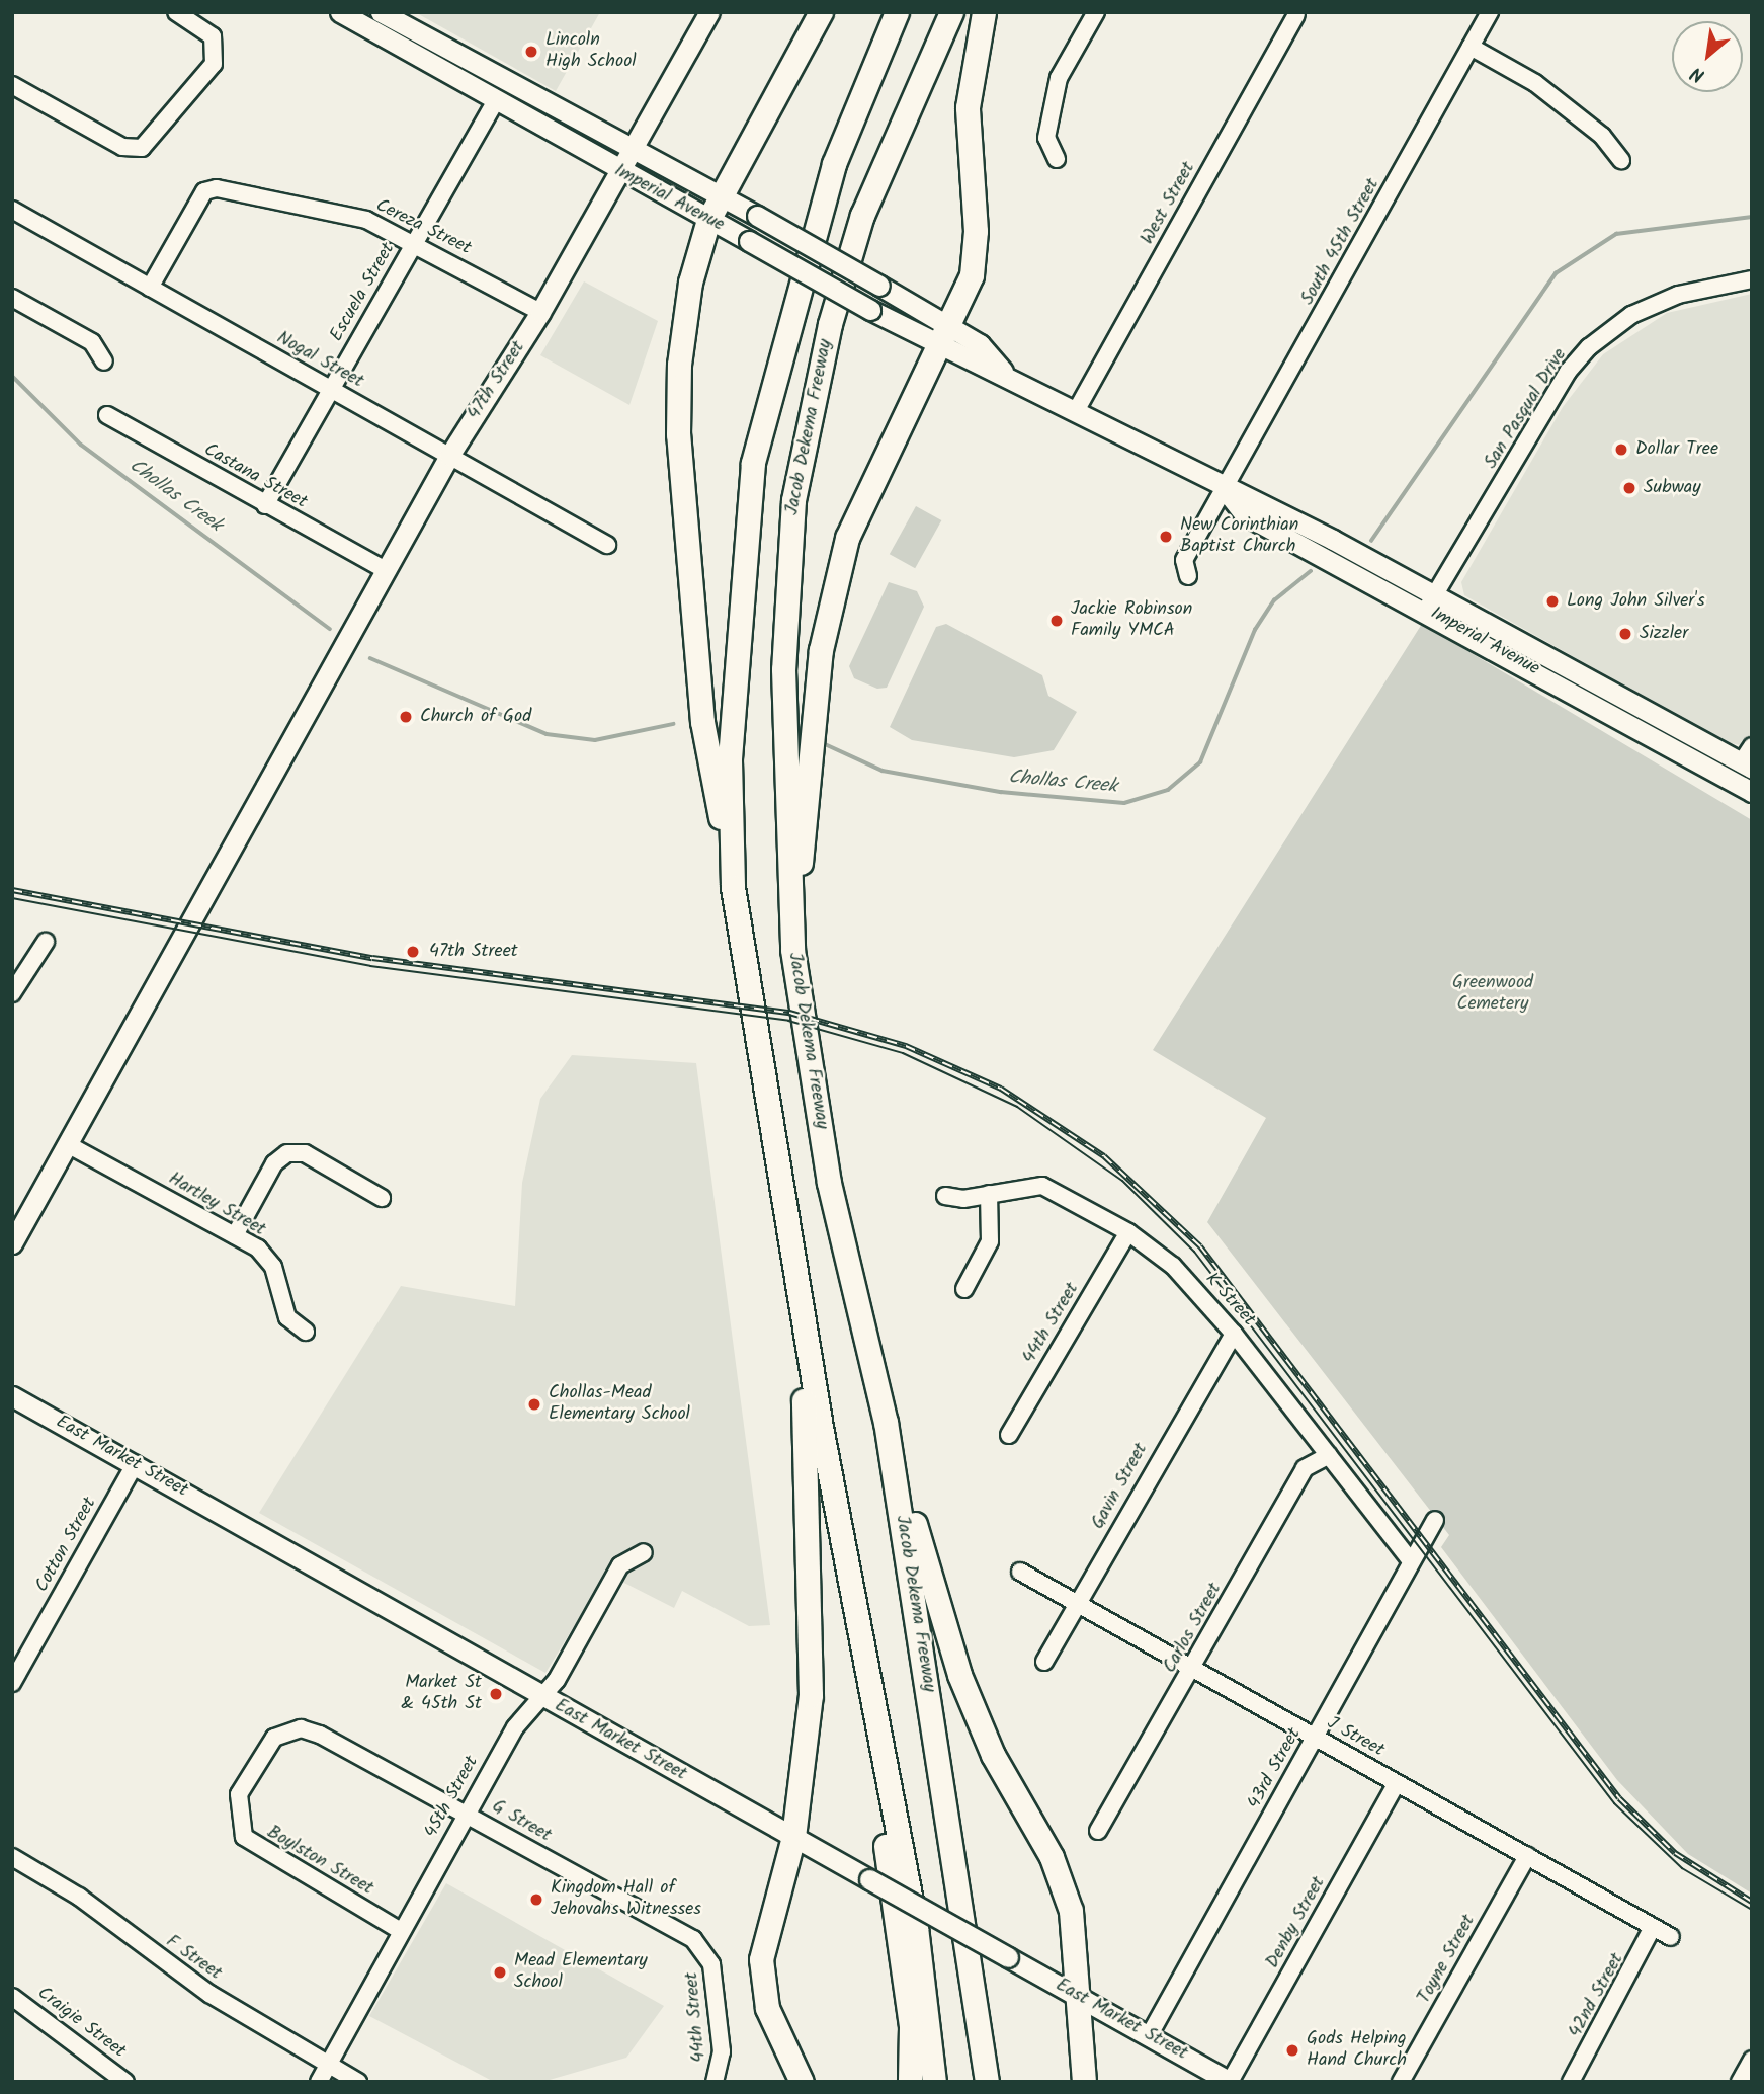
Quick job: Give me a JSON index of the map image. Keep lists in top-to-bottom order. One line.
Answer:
{"streets":{"highway":["Jacob Dekema Freeway"],"main road":["Imperial Avenue","47th Street","East Market Street"],"street":["West Street","Cereza Street","South 45th Street","Escuela Street","Nogal Street","San Pasqual Drive","Castana Street","Hartley Street","K Street","44th Street","Gavin Street","Cotton Street","Carlos Street","J Street","43rd Street","45th Street","G Street","Boylston Street","Denby Street","F Street","Toyne Street","42nd Street","Craigie Street"]},"crossings":[["Imperial Avenue","West Street"],["Imperial Avenue","South 45th Street"],["Imperial Avenue","Escuela Street"],["Imperial Avenue","47th Street"],["Imperial Avenue","San Pasqual Drive"],["Cereza Street","Escuela Street"],["Cereza Street","Nogal Street"],["Cereza Street","47th Street"],["Escuela Street","Nogal Street"],["Escuela Street","Castana Street"],["Nogal Street","47th Street"],["47th Street","Castana Street"],["47th Street","Hartley Street"],["K Street","44th Street"],["K Street","Gavin Street"],["K Street","Carlos Street"],["K Street","43rd Street"],["44th Street","G Street"],["East Market Street","Cotton Street"],["East Market Street","43rd Street"],["East Market Street","45th Street"],["East Market Street","Denby Street"],["Gavin Street","J Street"],["Carlos Street","J Street"],["J Street","43rd Street"],["J Street","Denby Street"],["J Street","Toyne Street"],["J Street","42nd Street"],["45th Street","G Street"],["45th Street","Boylston Street"],["45th Street","F Street"],["G Street","Boylston Street"]],"water":["Chollas Creek"],"parks":["Greenwood Cemetery"],"places":["Lincoln High School","Dollar Tree","Subway","New Corinthian Baptist Church","Long John Silver's","Jackie Robinson Family YMCA","Sizzler","Church of God","47th Street","Chollas-Mead Elementary School","Market St & 45th St","Kingdom Hall of Jehovahs Witnesses","Mead Elementary School","Gods Helping Hand Church"],"north":"bottom left"}
